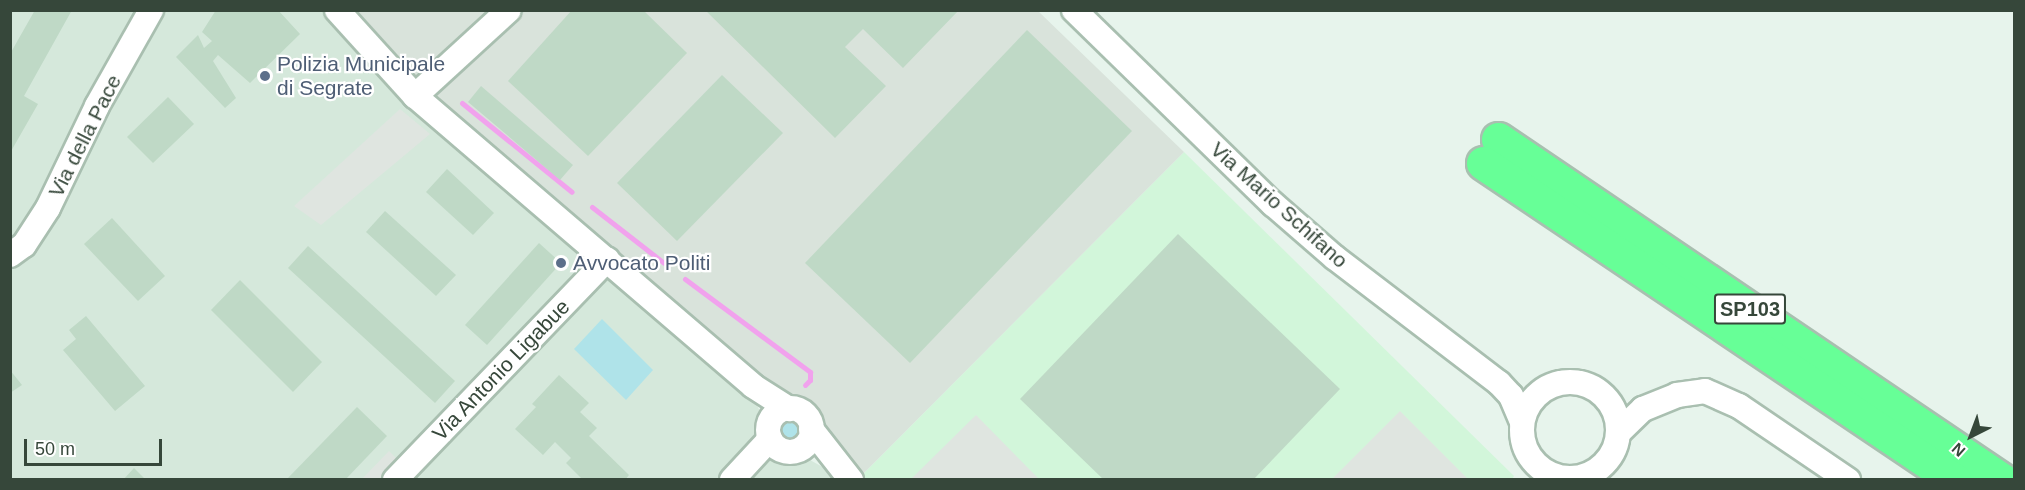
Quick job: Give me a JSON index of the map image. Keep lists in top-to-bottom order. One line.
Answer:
{"streets":{"highway":["SP103"],"street":["Via della Pace","Via Mario Schifano","Via Antonio Ligabue"]},"places":["Polizia Municipale di Segrate","Avvocato Politi"],"scale_bar":"50 m","north":"bottom left"}
